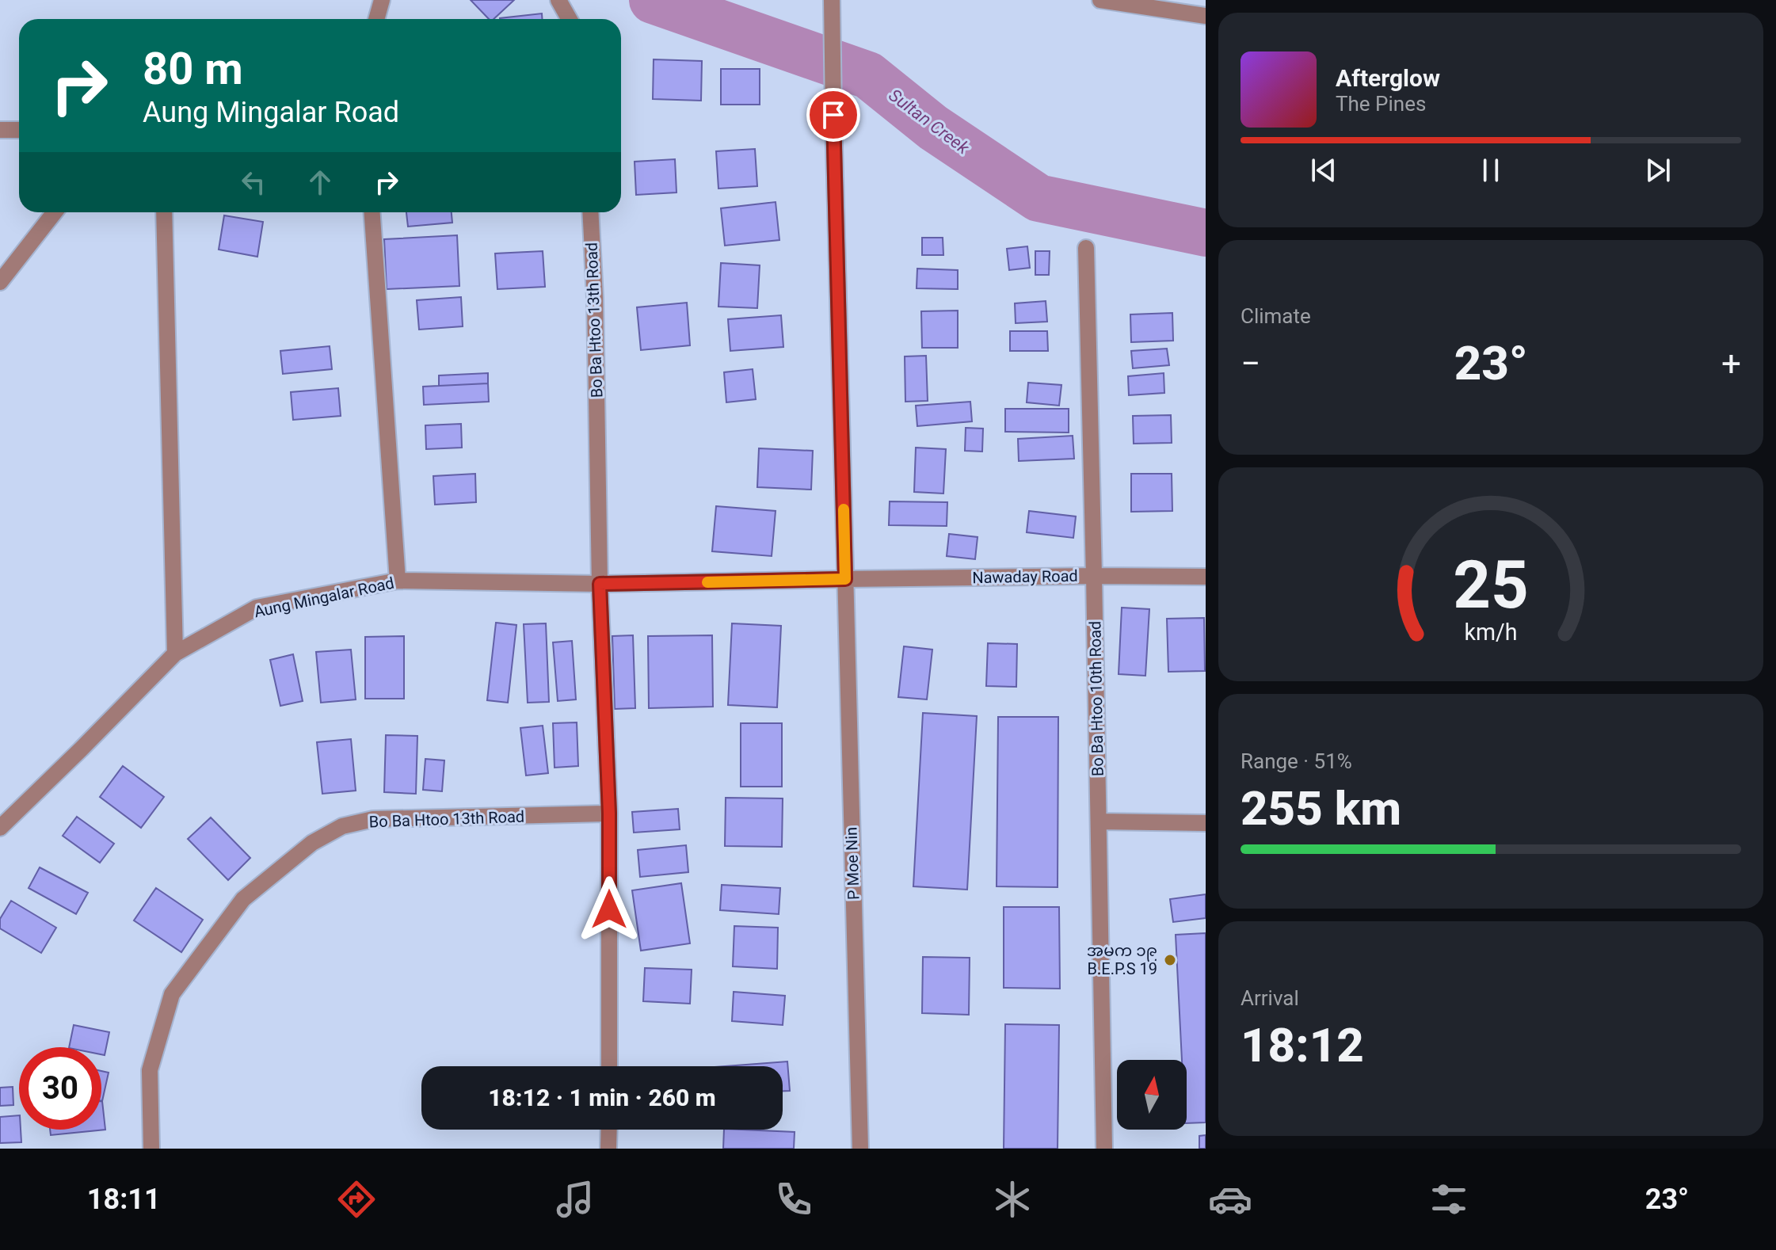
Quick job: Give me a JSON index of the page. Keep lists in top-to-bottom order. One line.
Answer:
{"streets":{"street":["Bo Ba Htoo 13th Road","Nawaday Road","Aung Mingalar Road","Bo Ba Htoo 10th Road","P Moe Nin"]},"crossings":[["Bo Ba Htoo 13th Road","Aung Mingalar Road"],["Nawaday Road","Aung Mingalar Road"],["Nawaday Road","Bo Ba Htoo 10th Road"],["Nawaday Road","P Moe Nin"],["Aung Mingalar Road","P Moe Nin"]],"water":["Sultan Creek"],"places":["အမက ၁၉ B.E.P.S 19"],"north":"top","page":{"turn":["80 m","Aung Mingalar Road"],"song":["Afterglow","The Pines"],"tile":["Climate",["Range · 51%","255 km"],["Arrival","18:12"]],"heat":["−","23°","+"],"limit":"30","trip":"18:12 · 1 min · 260 m","tabs":["18:11","23°"],"gauge":["25","km/h"]}}
